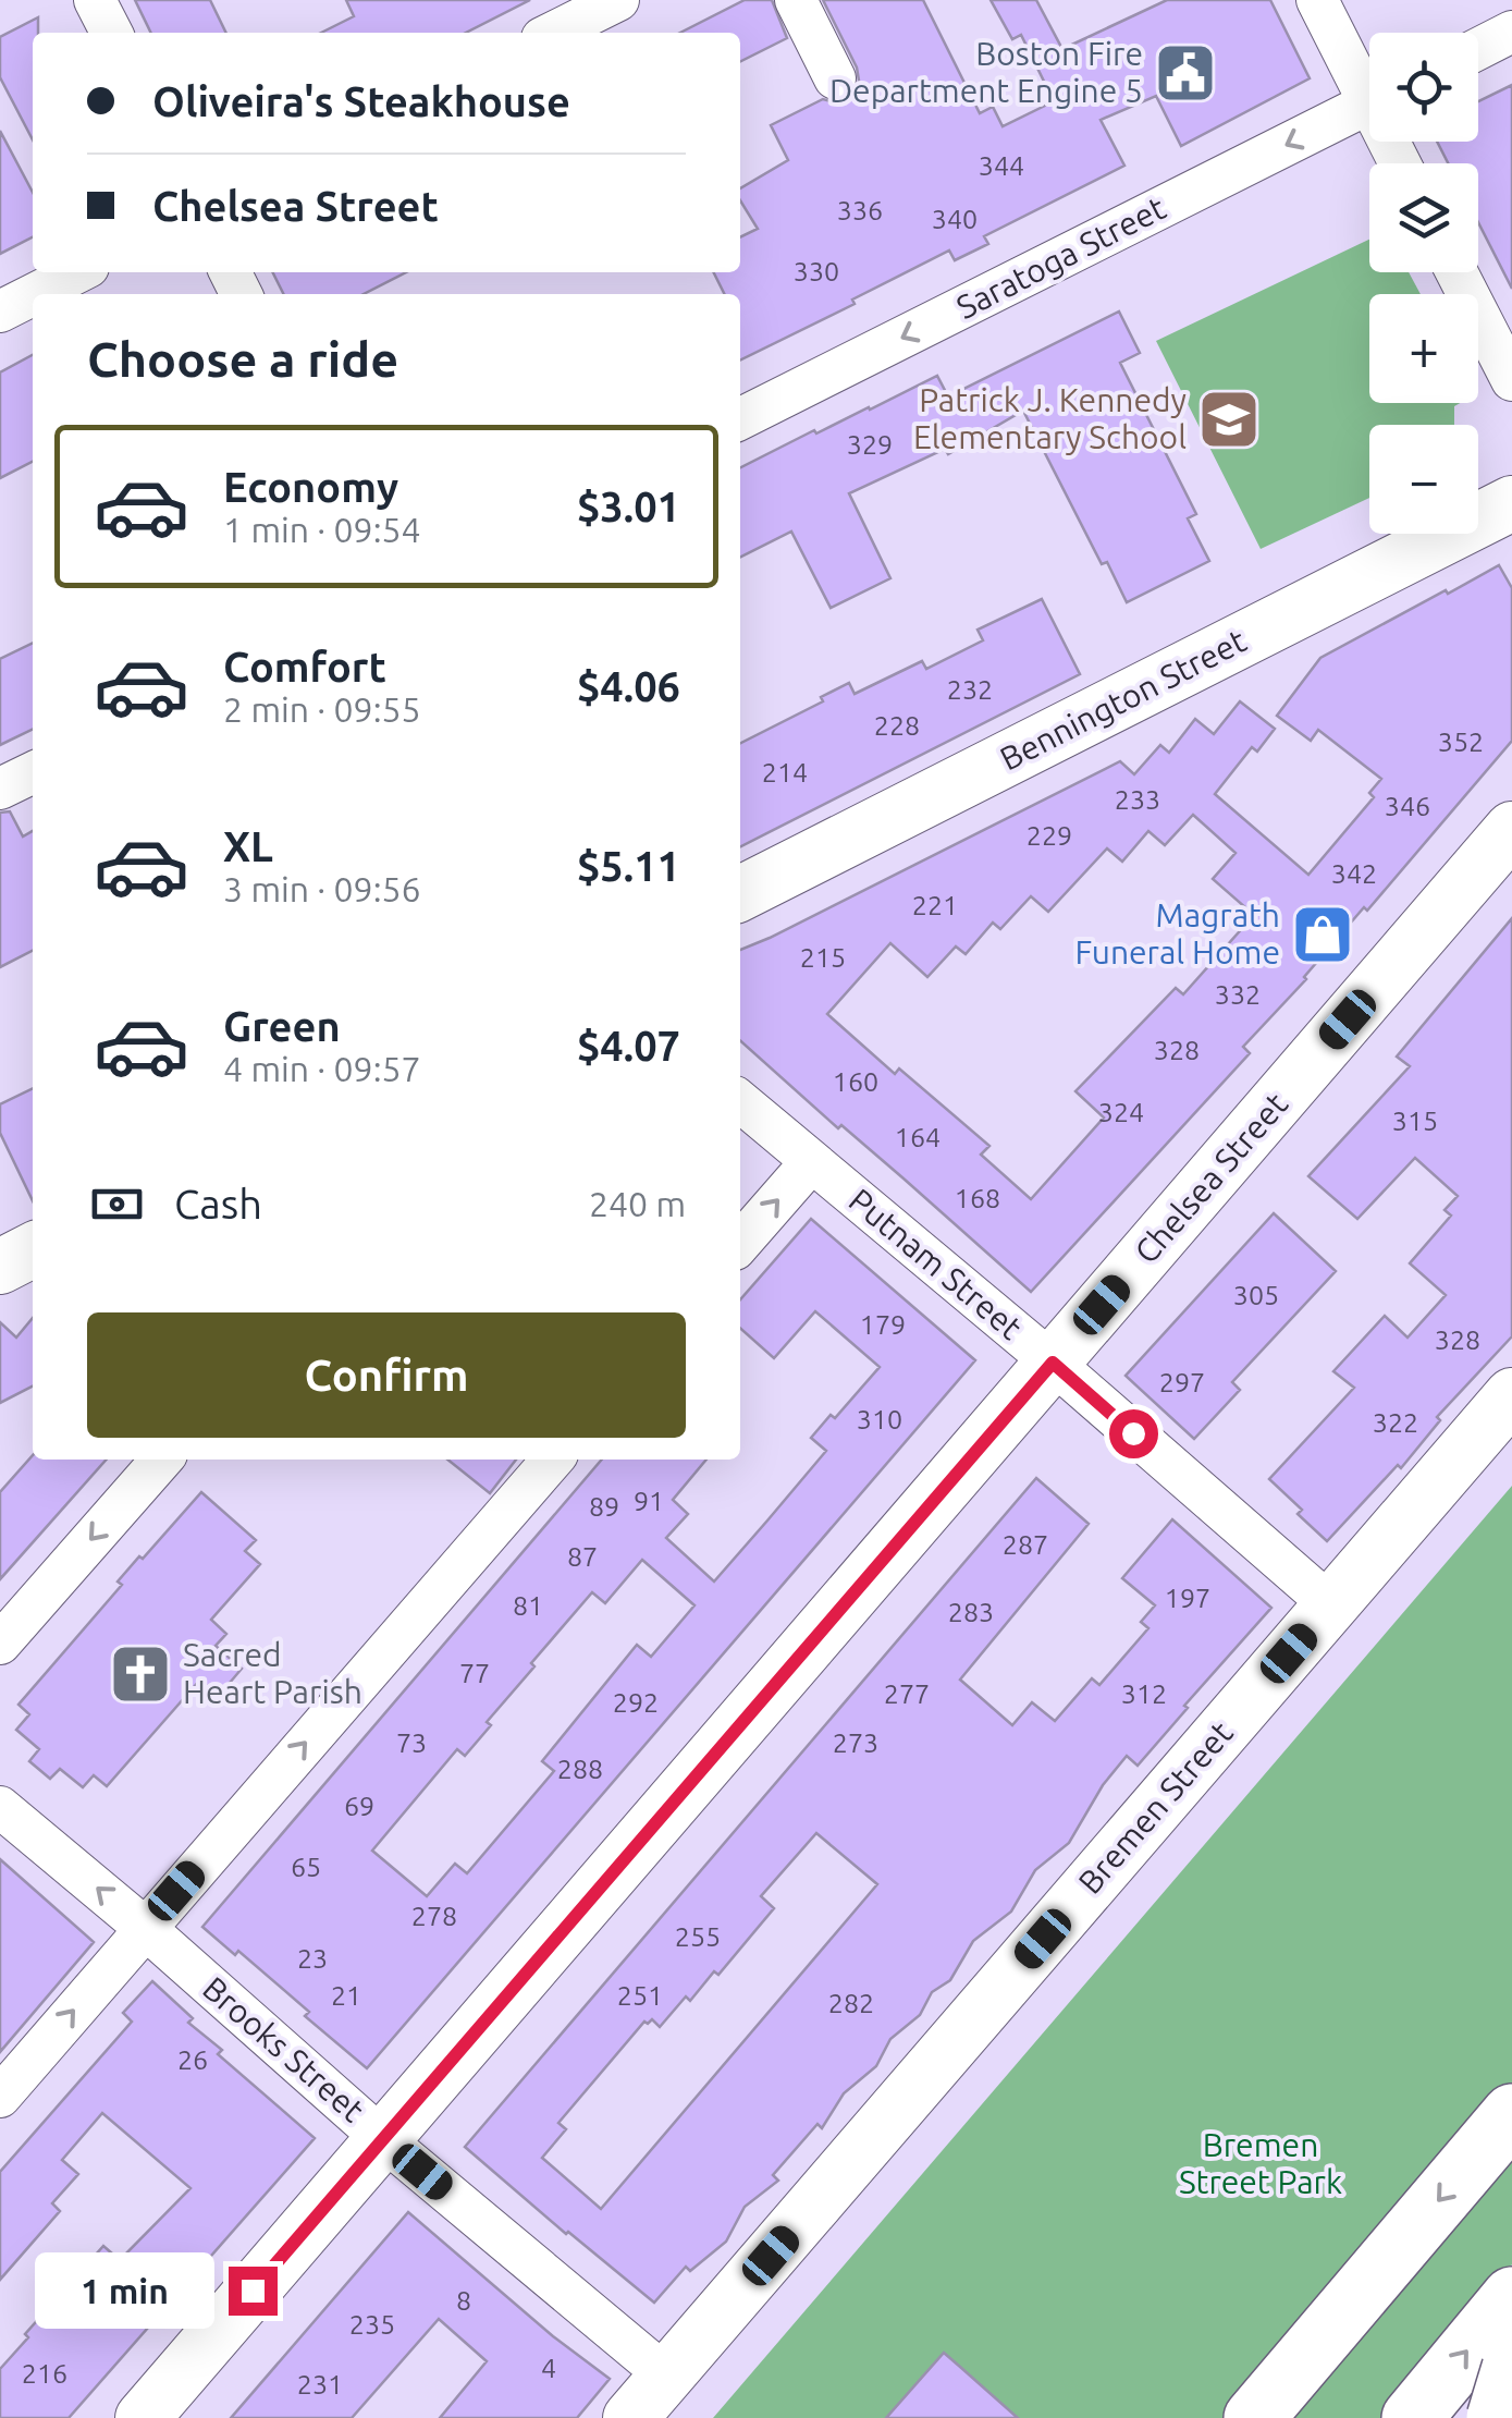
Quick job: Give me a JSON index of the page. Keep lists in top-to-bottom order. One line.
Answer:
{"streets":{"main road":["Bennington Street","Chelsea Street","Bremen Street"],"street":["Saratoga Street","Putnam Street","Brooks Street"]},"crossings":[["Chelsea Street","Putnam Street"],["Chelsea Street","Brooks Street"],["Putnam Street","Bremen Street"],["Bremen Street","Brooks Street"]],"one_way":["Saratoga Street"],"parks":["Bremen Street Park"],"places":{"public building":["Boston Fire Department Engine 5"],"school or university":["Patrick J. Kennedy Elementary School"],"shop":["Magrath Funeral Home"],"church":["Sacred Heart Parish"]},"house_numbers":["344","336","340","330","329","232","228","352","214","233","346","229","342","221","215","332","328","160","324","315","164","168","305","179","328","297","310","322","91","89","287","87","197","81","283","77","277","312","292","73","273","288","69","65","278","255","23","21","251","282","26","8","235","4","216","231"],"page":{"map_buttons":["+","−"],"banner":["Oliveira's Steakhouse","Chelsea Street"],"heading":"Choose a ride","list":[{"name":"Economy","note":"1 min · 09:54","value":"$3.01"},{"name":"Comfort","note":"2 min · 09:55","value":"$4.06"},{"name":"XL","note":"3 min · 09:56","value":"$5.11"},{"name":"Green","note":"4 min · 09:57","value":"$4.07"}],"pay":["Cash","240 m"],"buttons":"Confirm","bubble":"1 min"}}
